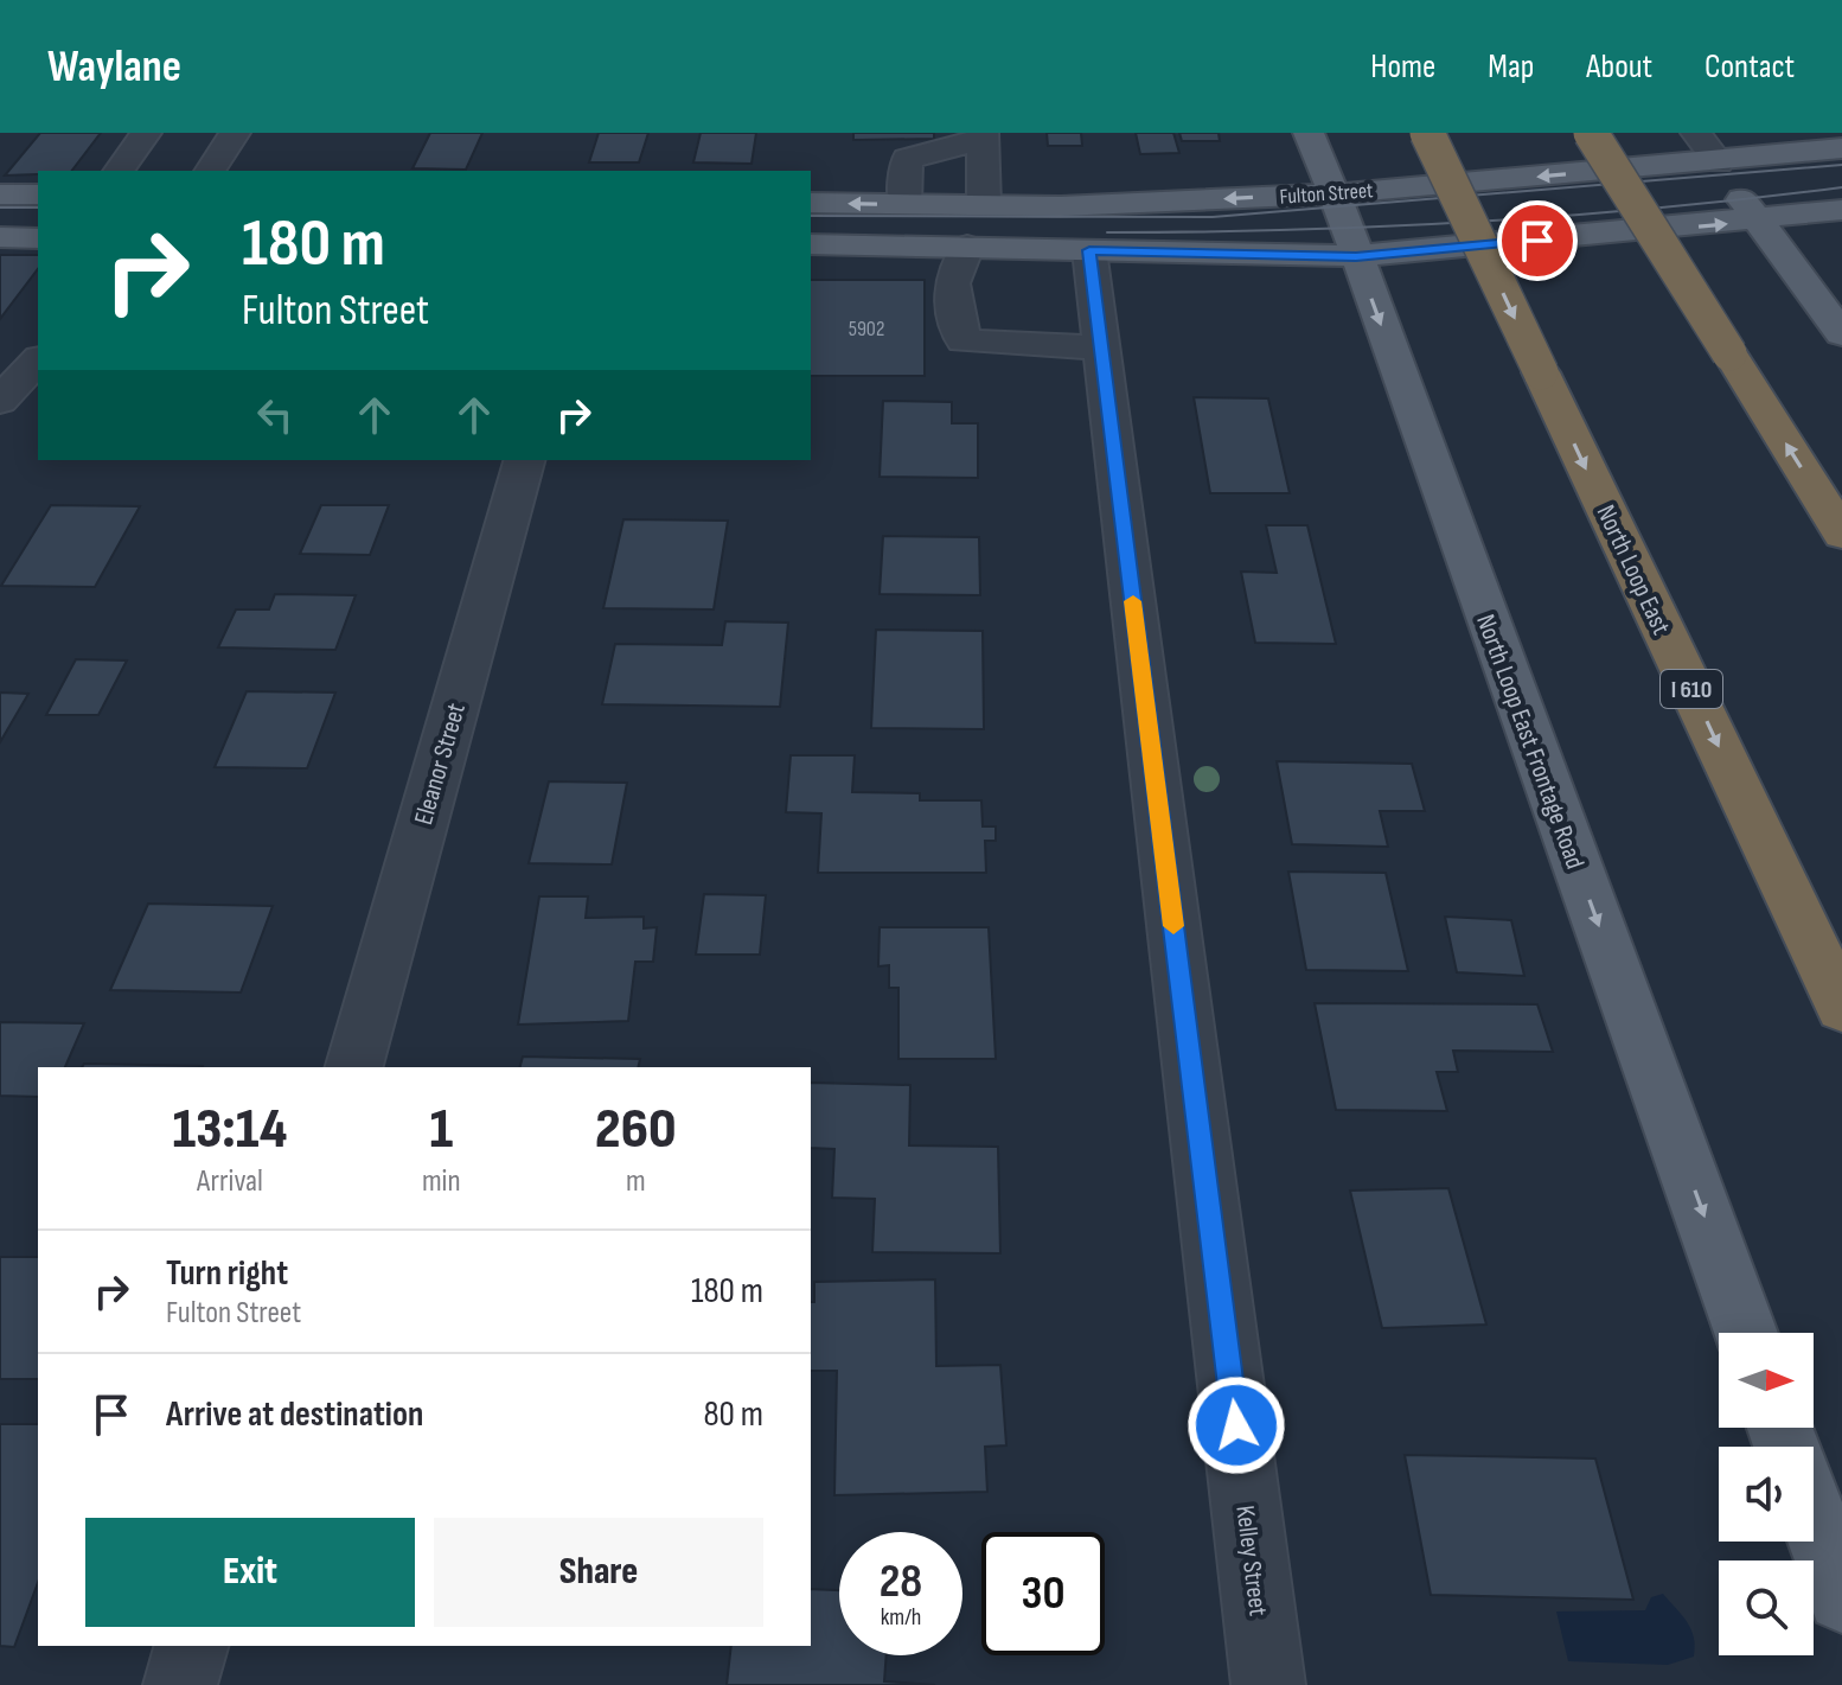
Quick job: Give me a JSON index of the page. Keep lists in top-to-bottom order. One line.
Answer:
{"streets":{"highway":["North Loop East","I 610"],"main road":["Fulton Street","North Loop East Frontage Road"],"street":["Eleanor Street","Kelley Street"]},"crossings":[["Fulton Street","North Loop East Frontage Road"]],"one_way":["North Loop East Frontage Road"],"house_numbers":["5902"],"north":"right","page":{"header":"Waylane","nav":["Home","Map","About","Contact"],"turn":["180 m","Fulton Street"],"eta":["13:14","Arrival","1","min","260","m"],"list":[{"name":"Turn right","note":"Fulton Street","value":"180 m"},{"name":"Arrive at destination","value":"80 m"}],"buttons":["Exit","Share"],"speed":"28 km/h","limit":"30"}}
